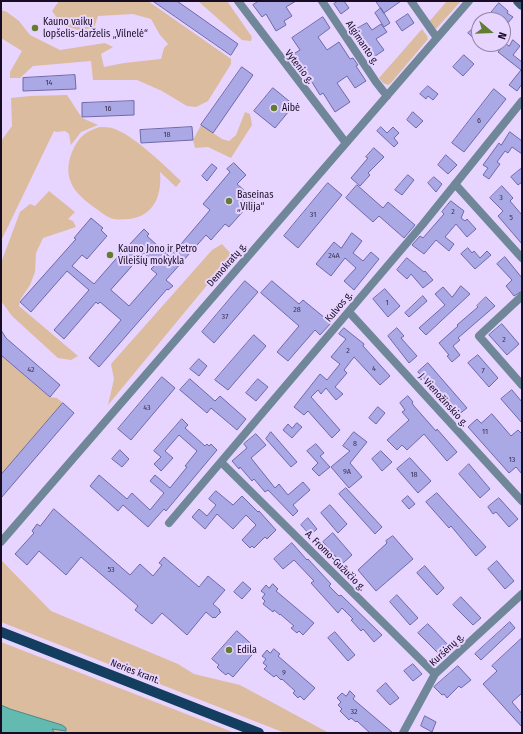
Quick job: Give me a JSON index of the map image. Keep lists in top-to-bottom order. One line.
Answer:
{"streets":{"main road":["Neries krant."],"street":["Algimanto g.","Vytenio g.","Demokratų g.","Kulvos g.","J. Vienožinskio g.","A. Fromo-Gužučio g.","Kuršėnų g."]},"crossings":[["Algimanto g.","Demokratų g."],["Vytenio g.","Demokratų g."],["Kulvos g.","J. Vienožinskio g."],["Kulvos g.","A. Fromo-Gužučio g."],["A. Fromo-Gužučio g.","Kuršėnų g."]],"places":["Kauno vaikų lopšelis-darželis „Vilnelė“","Aibė","Baseinas „Vilija“","Kauno Jono ir Petro Vileišių mokykla","Edila"],"house_numbers":["14","16","6","18","3","2","31","5","24A","1","28","37","2","2","4","42","7","43","11","8","13","9A","18","53","9","32"],"north":"right"}
